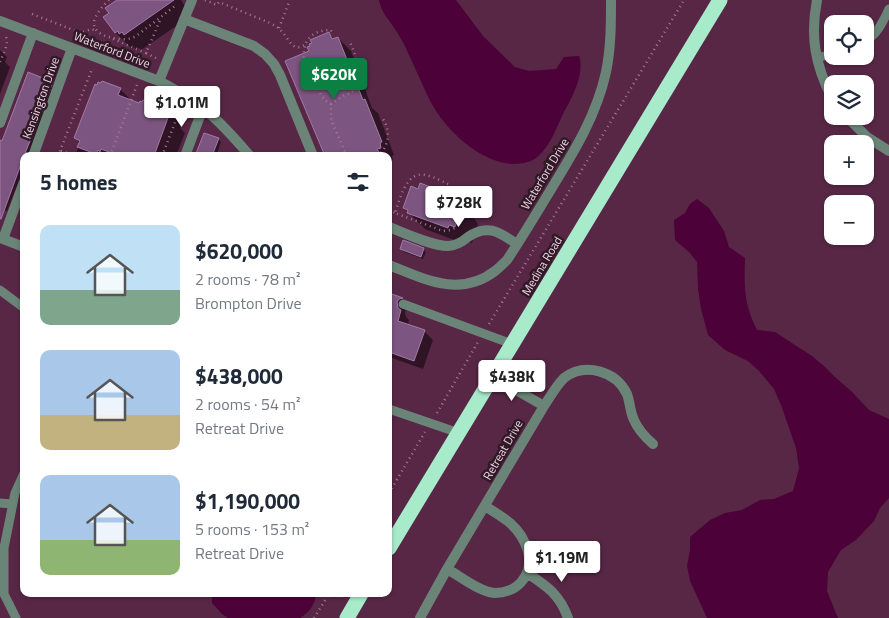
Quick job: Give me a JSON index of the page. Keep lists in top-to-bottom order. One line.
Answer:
{"streets":{"highway":["Medina Road"],"street":["Waterford Drive","Kensington Drive","Retreat Drive"]},"crossings":[["Waterford Drive","Kensington Drive"]],"page":{"map_buttons":["+","−"],"price":["$620K","$1.01M","$728K","$438K","$1.19M"],"heading":"5 homes","list":[{"name":"$620,000","note":"2 rooms · 78 m² · Brompton Drive"},{"name":"$438,000","note":"2 rooms · 54 m² · Retreat Drive"},{"name":"$1,190,000","note":"5 rooms · 153 m² · Retreat Drive"}]}}
